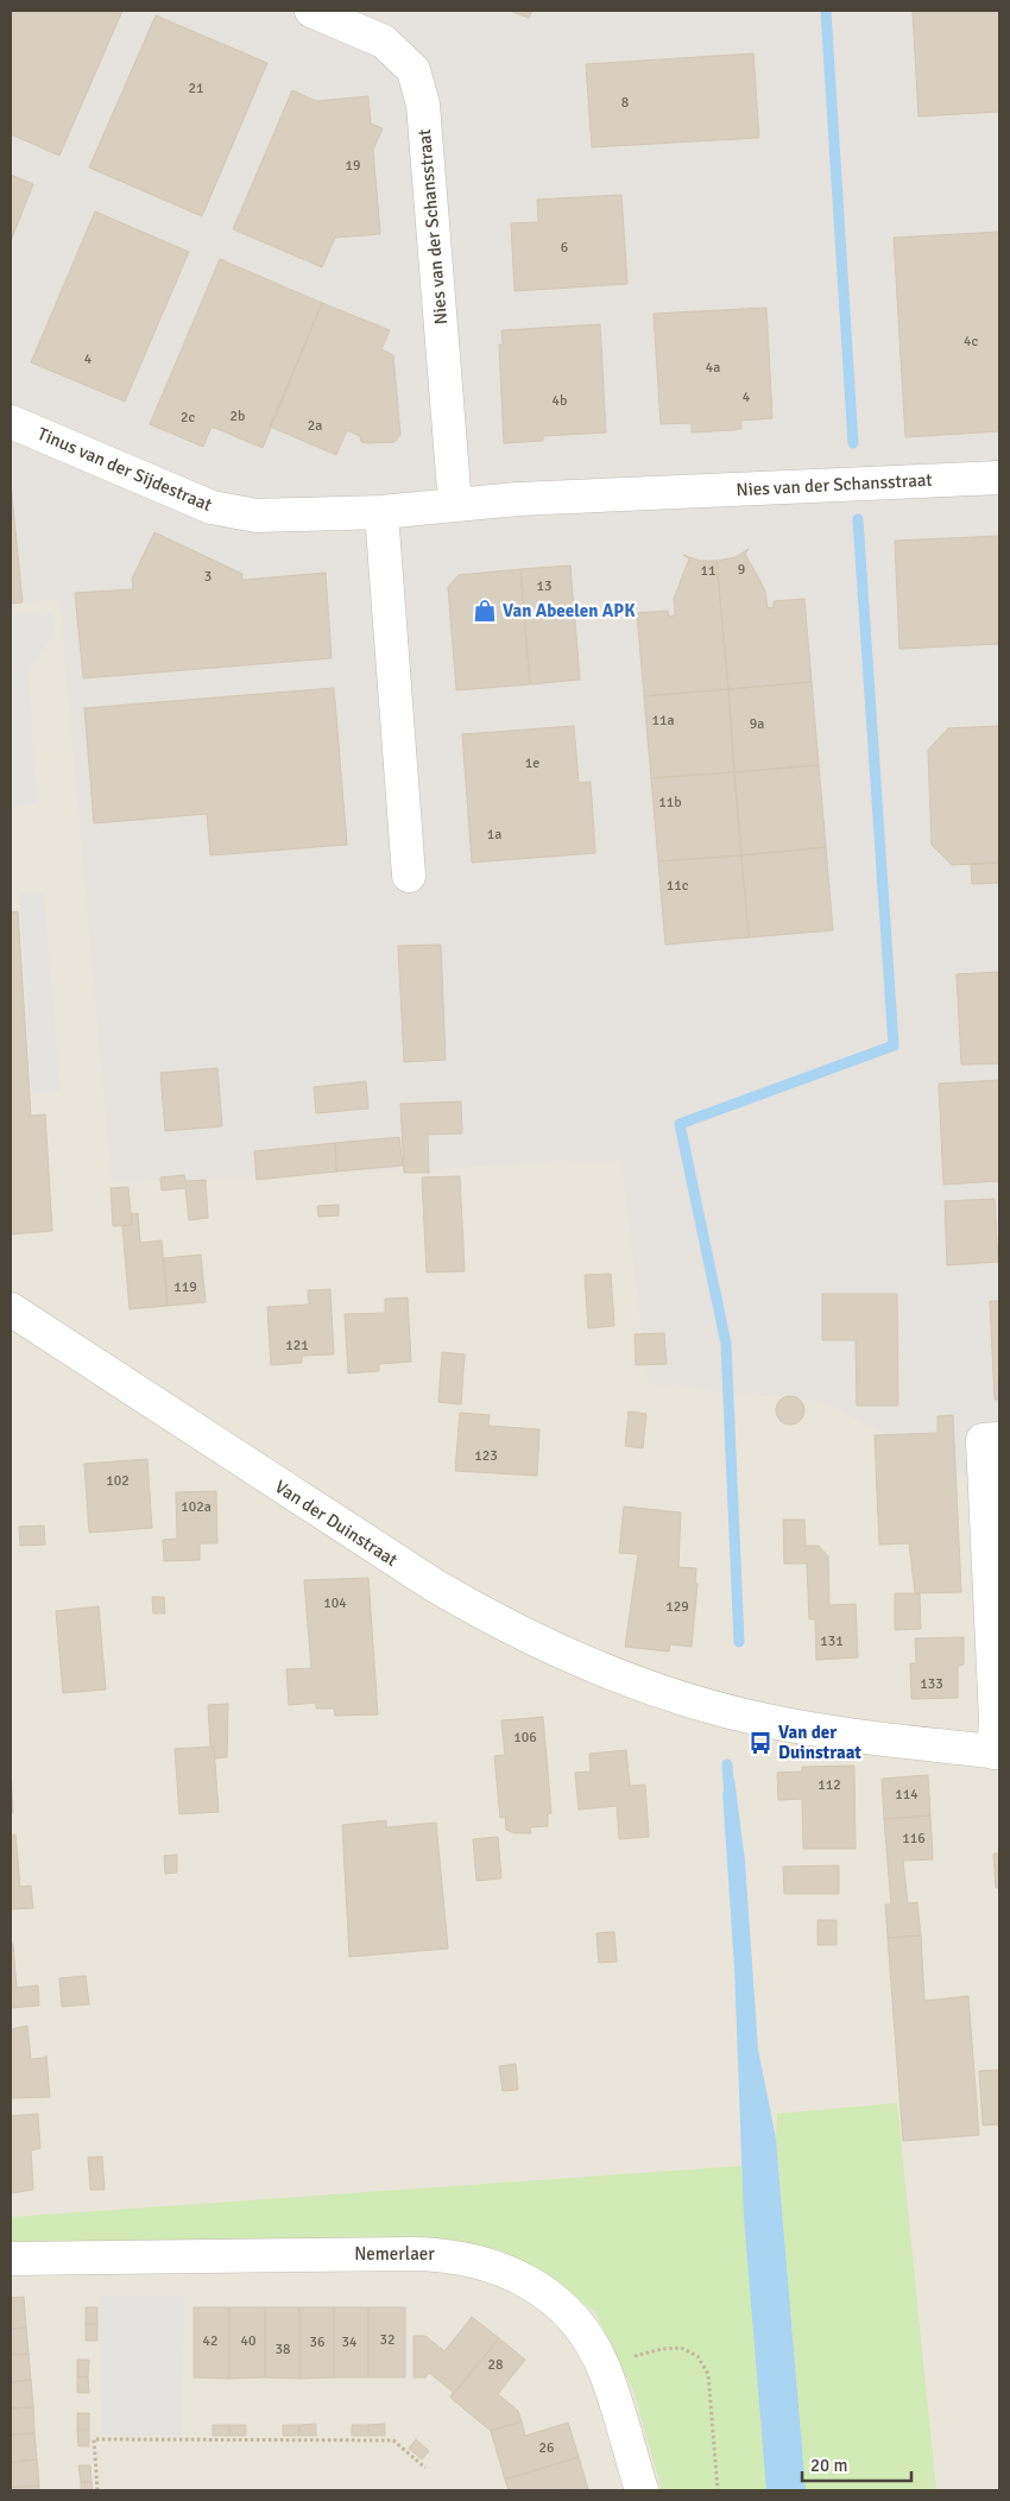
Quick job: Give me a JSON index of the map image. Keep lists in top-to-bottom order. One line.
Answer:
{"streets":{"street":["Nies van der Schansstraat","Tinus van der Sijdestraat","Van der Duinstraat","Nemerlaer"]},"crossings":[["Nies van der Schansstraat","Tinus van der Sijdestraat"]],"places":{"shop":["Van Abeelen APK"],"bus stop":["Van der Duinstraat"]},"house_numbers":["21","8","19","6","4c","4","4a","4","4b","2b","2c","2a","9","11","3","13","11a","9a","1e","11b","1a","11c","119","121","123","102","102a","104","129","131","133","106","112","114","116","32","42","40","36","34","38","28","26"],"scale_bar":"20 m"}
